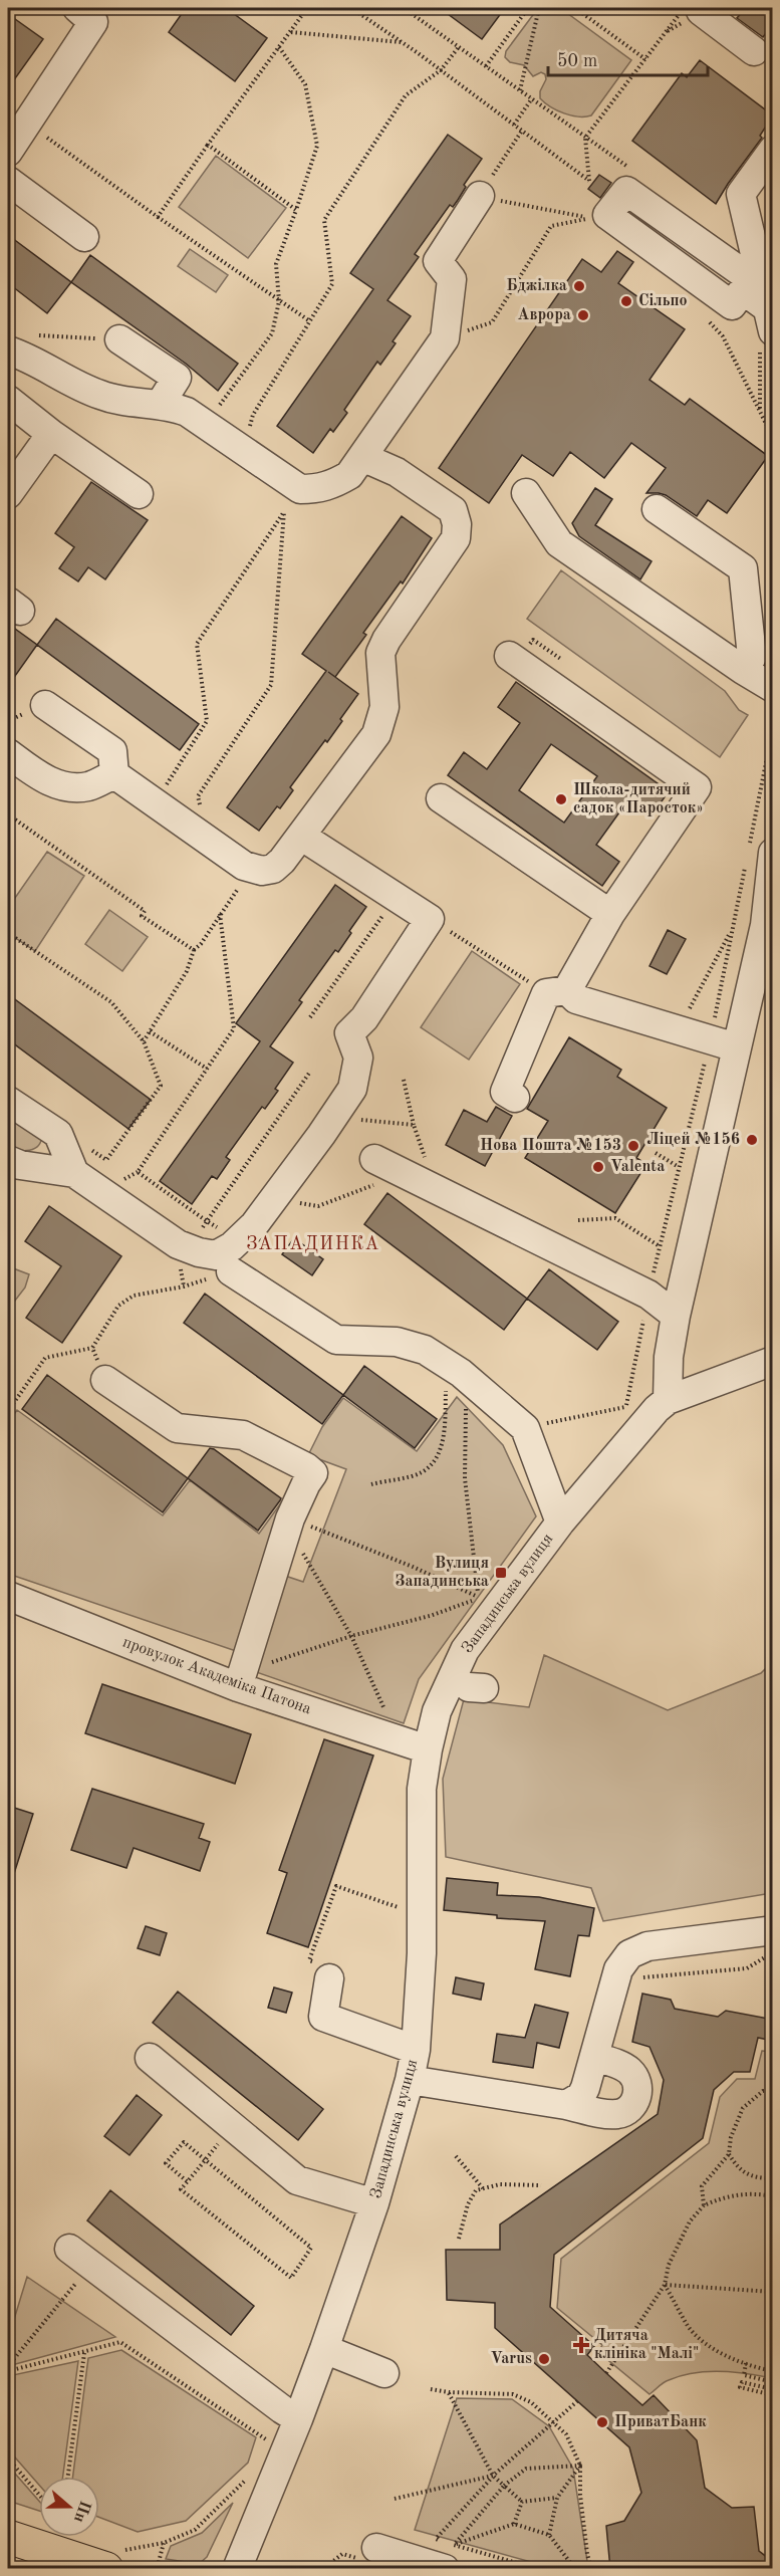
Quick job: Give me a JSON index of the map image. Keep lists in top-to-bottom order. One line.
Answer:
{"streets":{"street":["Западинська вулиця","провулок Академіка Патона"]},"crossings":[["Западинська вулиця","провулок Академіка Патона"]],"districts":["ЗАПАДИНКА"],"places":{"other":["Бджілка","Сільпо","Аврора","Школа-дитячий садок «Паросток»","Ліцей №156","Нова Пошта №153","Valenta","Varus","ПриватБанк"],"transit":["Вулиця Западинська"],"health":["Дитяча клініка \"Малі\""]},"scale_bar":"50 m","north":"right"}
